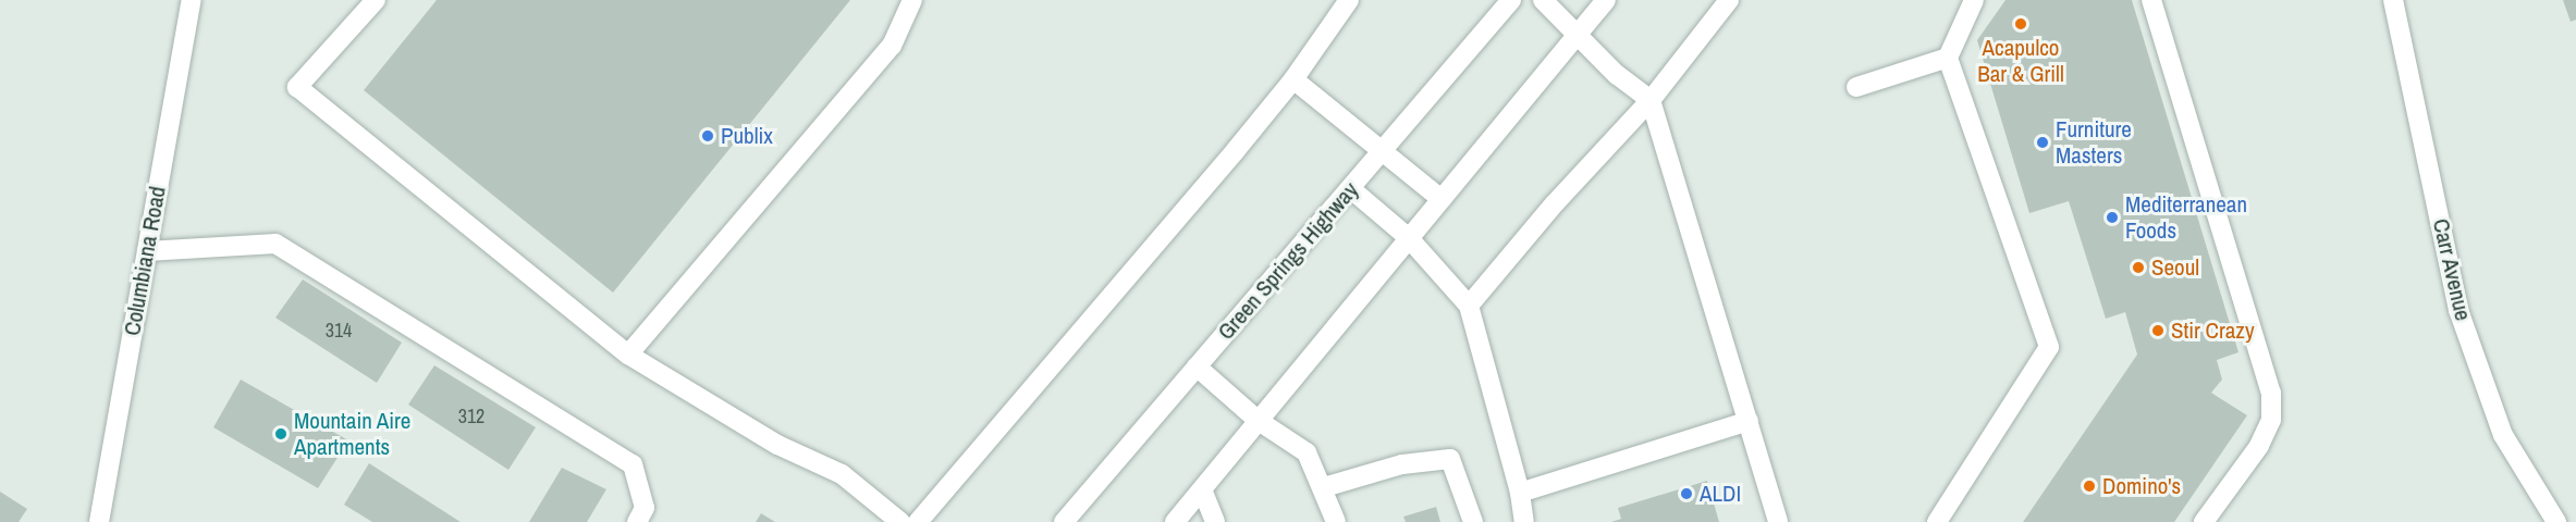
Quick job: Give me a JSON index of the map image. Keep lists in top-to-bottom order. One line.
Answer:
{"streets":{"street":["Columbiana Road","Green Springs Highway","Carr Avenue"]},"places":["Acapulco Bar & Grill","Publix","Furniture Masters","Mediterranean Foods","Seoul","Stir Crazy","Mountain Aire Apartments","Domino's","ALDI"],"house_numbers":["314","312"]}
